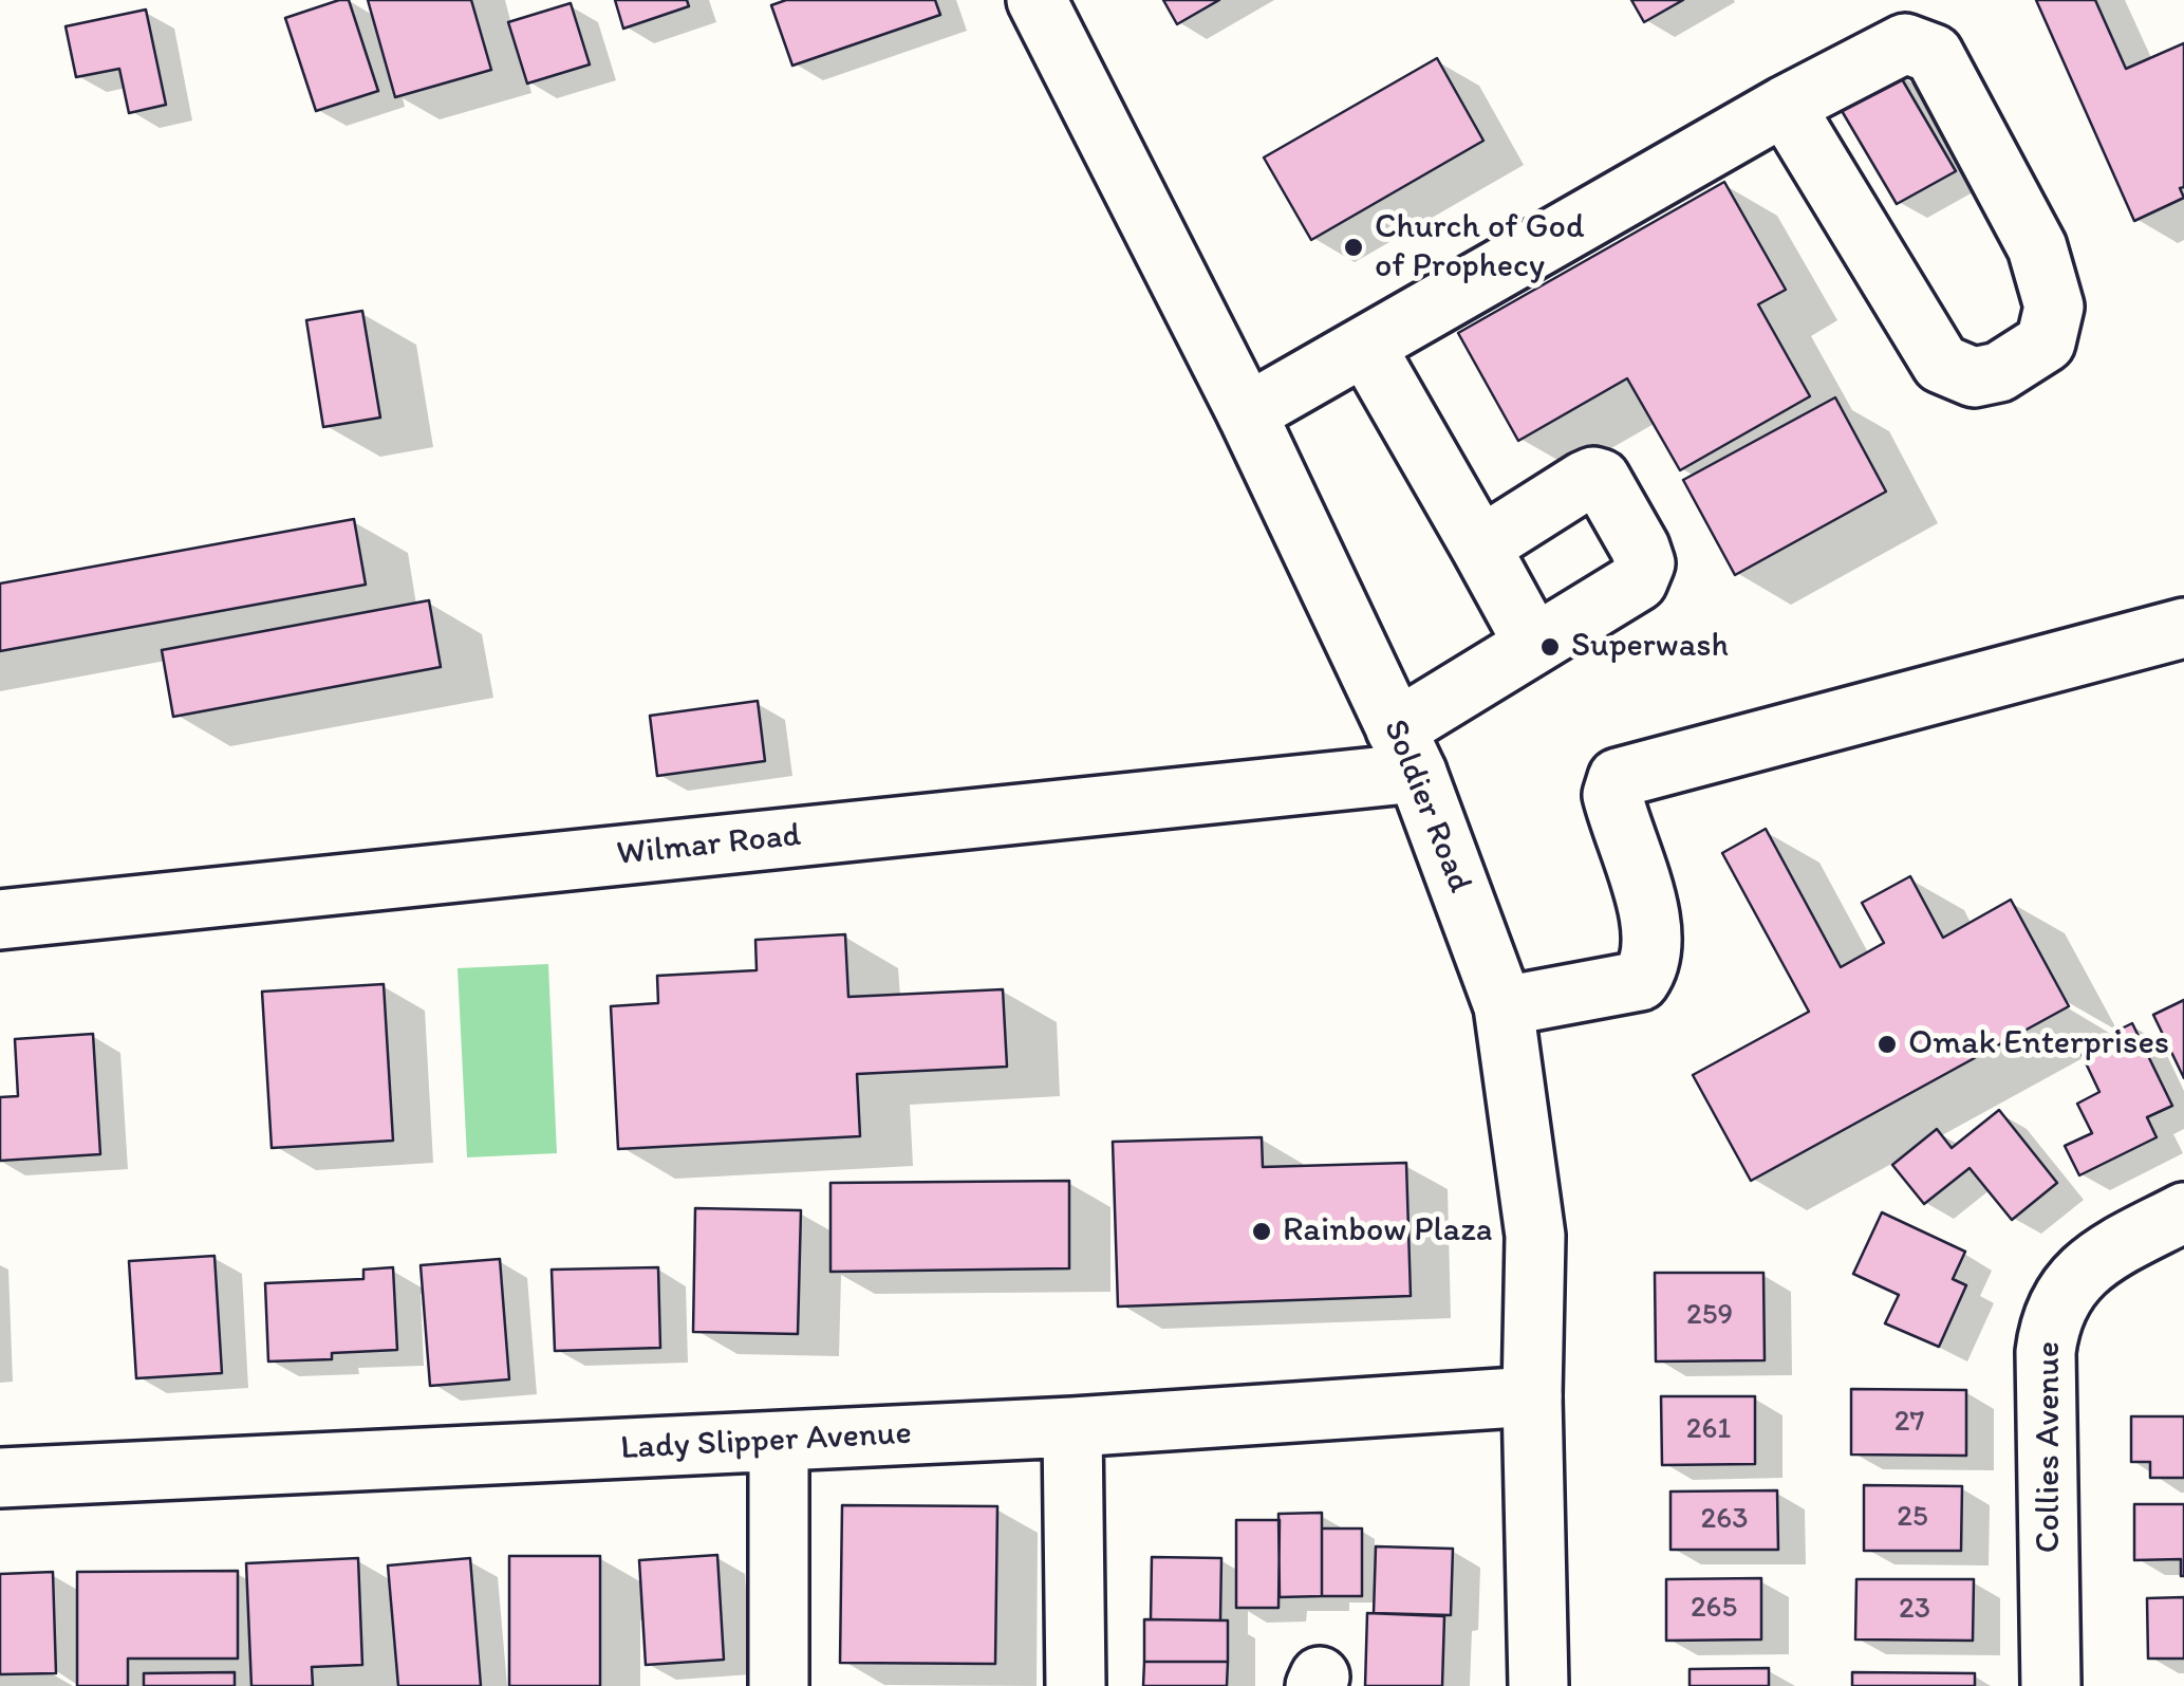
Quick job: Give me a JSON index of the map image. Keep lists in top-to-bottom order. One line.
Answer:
{"streets":{"street":["Soldier Road","Wilmar Road","Lady Slipper Avenue","Collies Avenue"]},"crossings":[["Soldier Road","Wilmar Road"],["Soldier Road","Lady Slipper Avenue"]],"places":["Church of God of Prophecy","Superwash","Omak Enterprises","Rainbow Plaza"],"house_numbers":["259","27","261","25","263","265","23"]}
